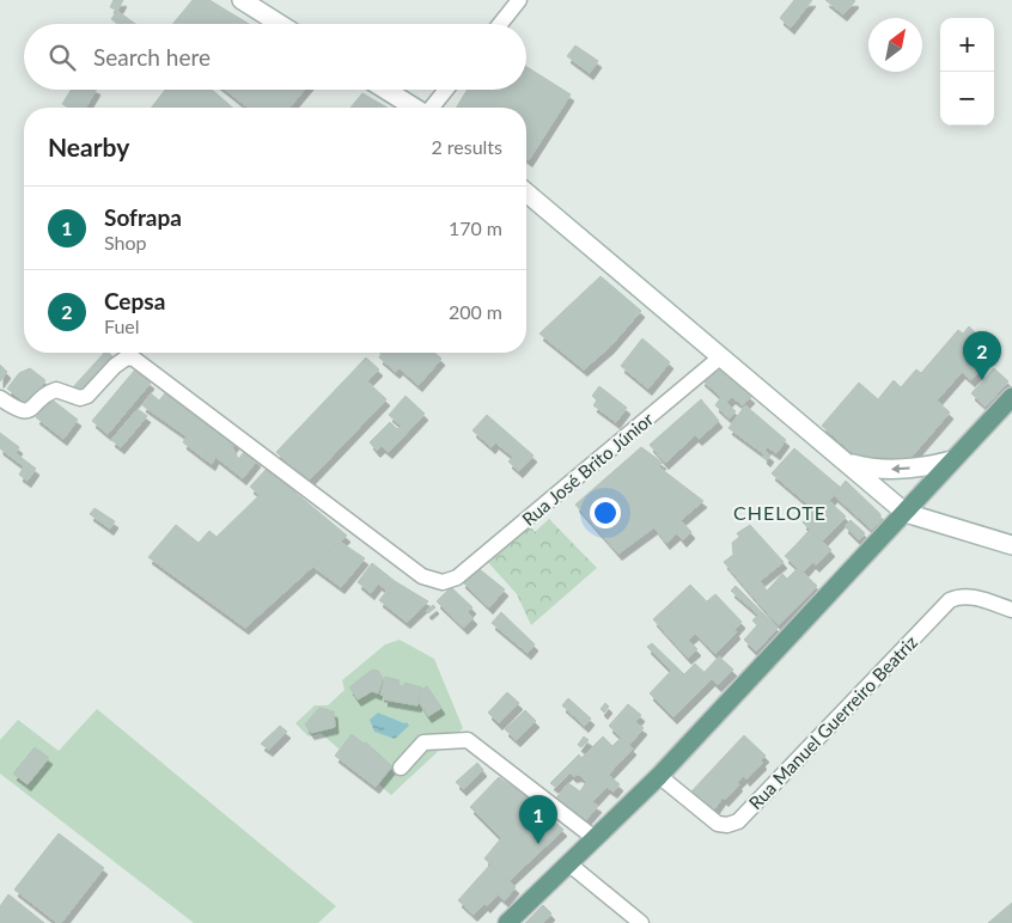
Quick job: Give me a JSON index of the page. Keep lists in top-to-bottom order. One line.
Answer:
{"streets":{"street":["Rua José Brito Júnior","Rua Manuel Guerreiro Beatriz"]},"districts":["CHELOTE"],"north":"top right","page":{"map_buttons":["+","−"],"search":"Search here","heading":["Nearby","2 results"],"list":[{"mark":"1","name":"Sofrapa","note":"Shop","value":"170 m"},{"mark":"2","name":"Cepsa","note":"Fuel","value":"200 m"}],"pins":["2","1"]}}
